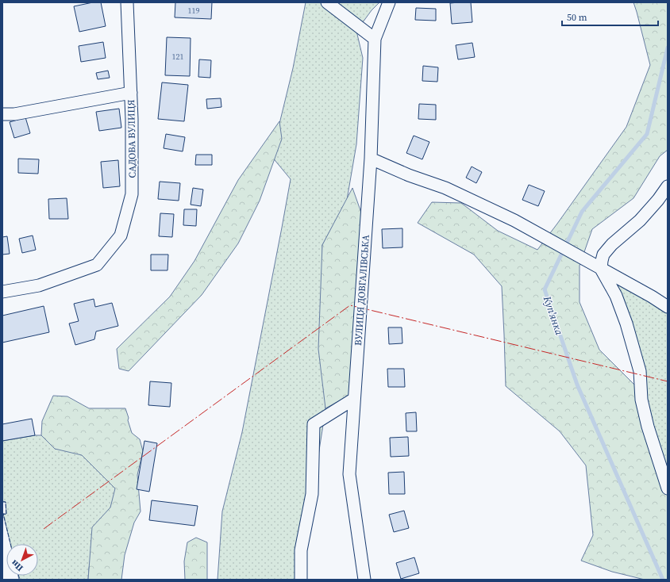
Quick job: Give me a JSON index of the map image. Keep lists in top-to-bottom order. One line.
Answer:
{"streets":{"street":["САДОВА ВУЛИЦЯ","ВУЛИЦЯ ДОВГАЛІВСЬКА"]},"water":["Куп'янка"],"house_numbers":["119","121"],"scale_bar":"50 m","north":"bottom left"}
